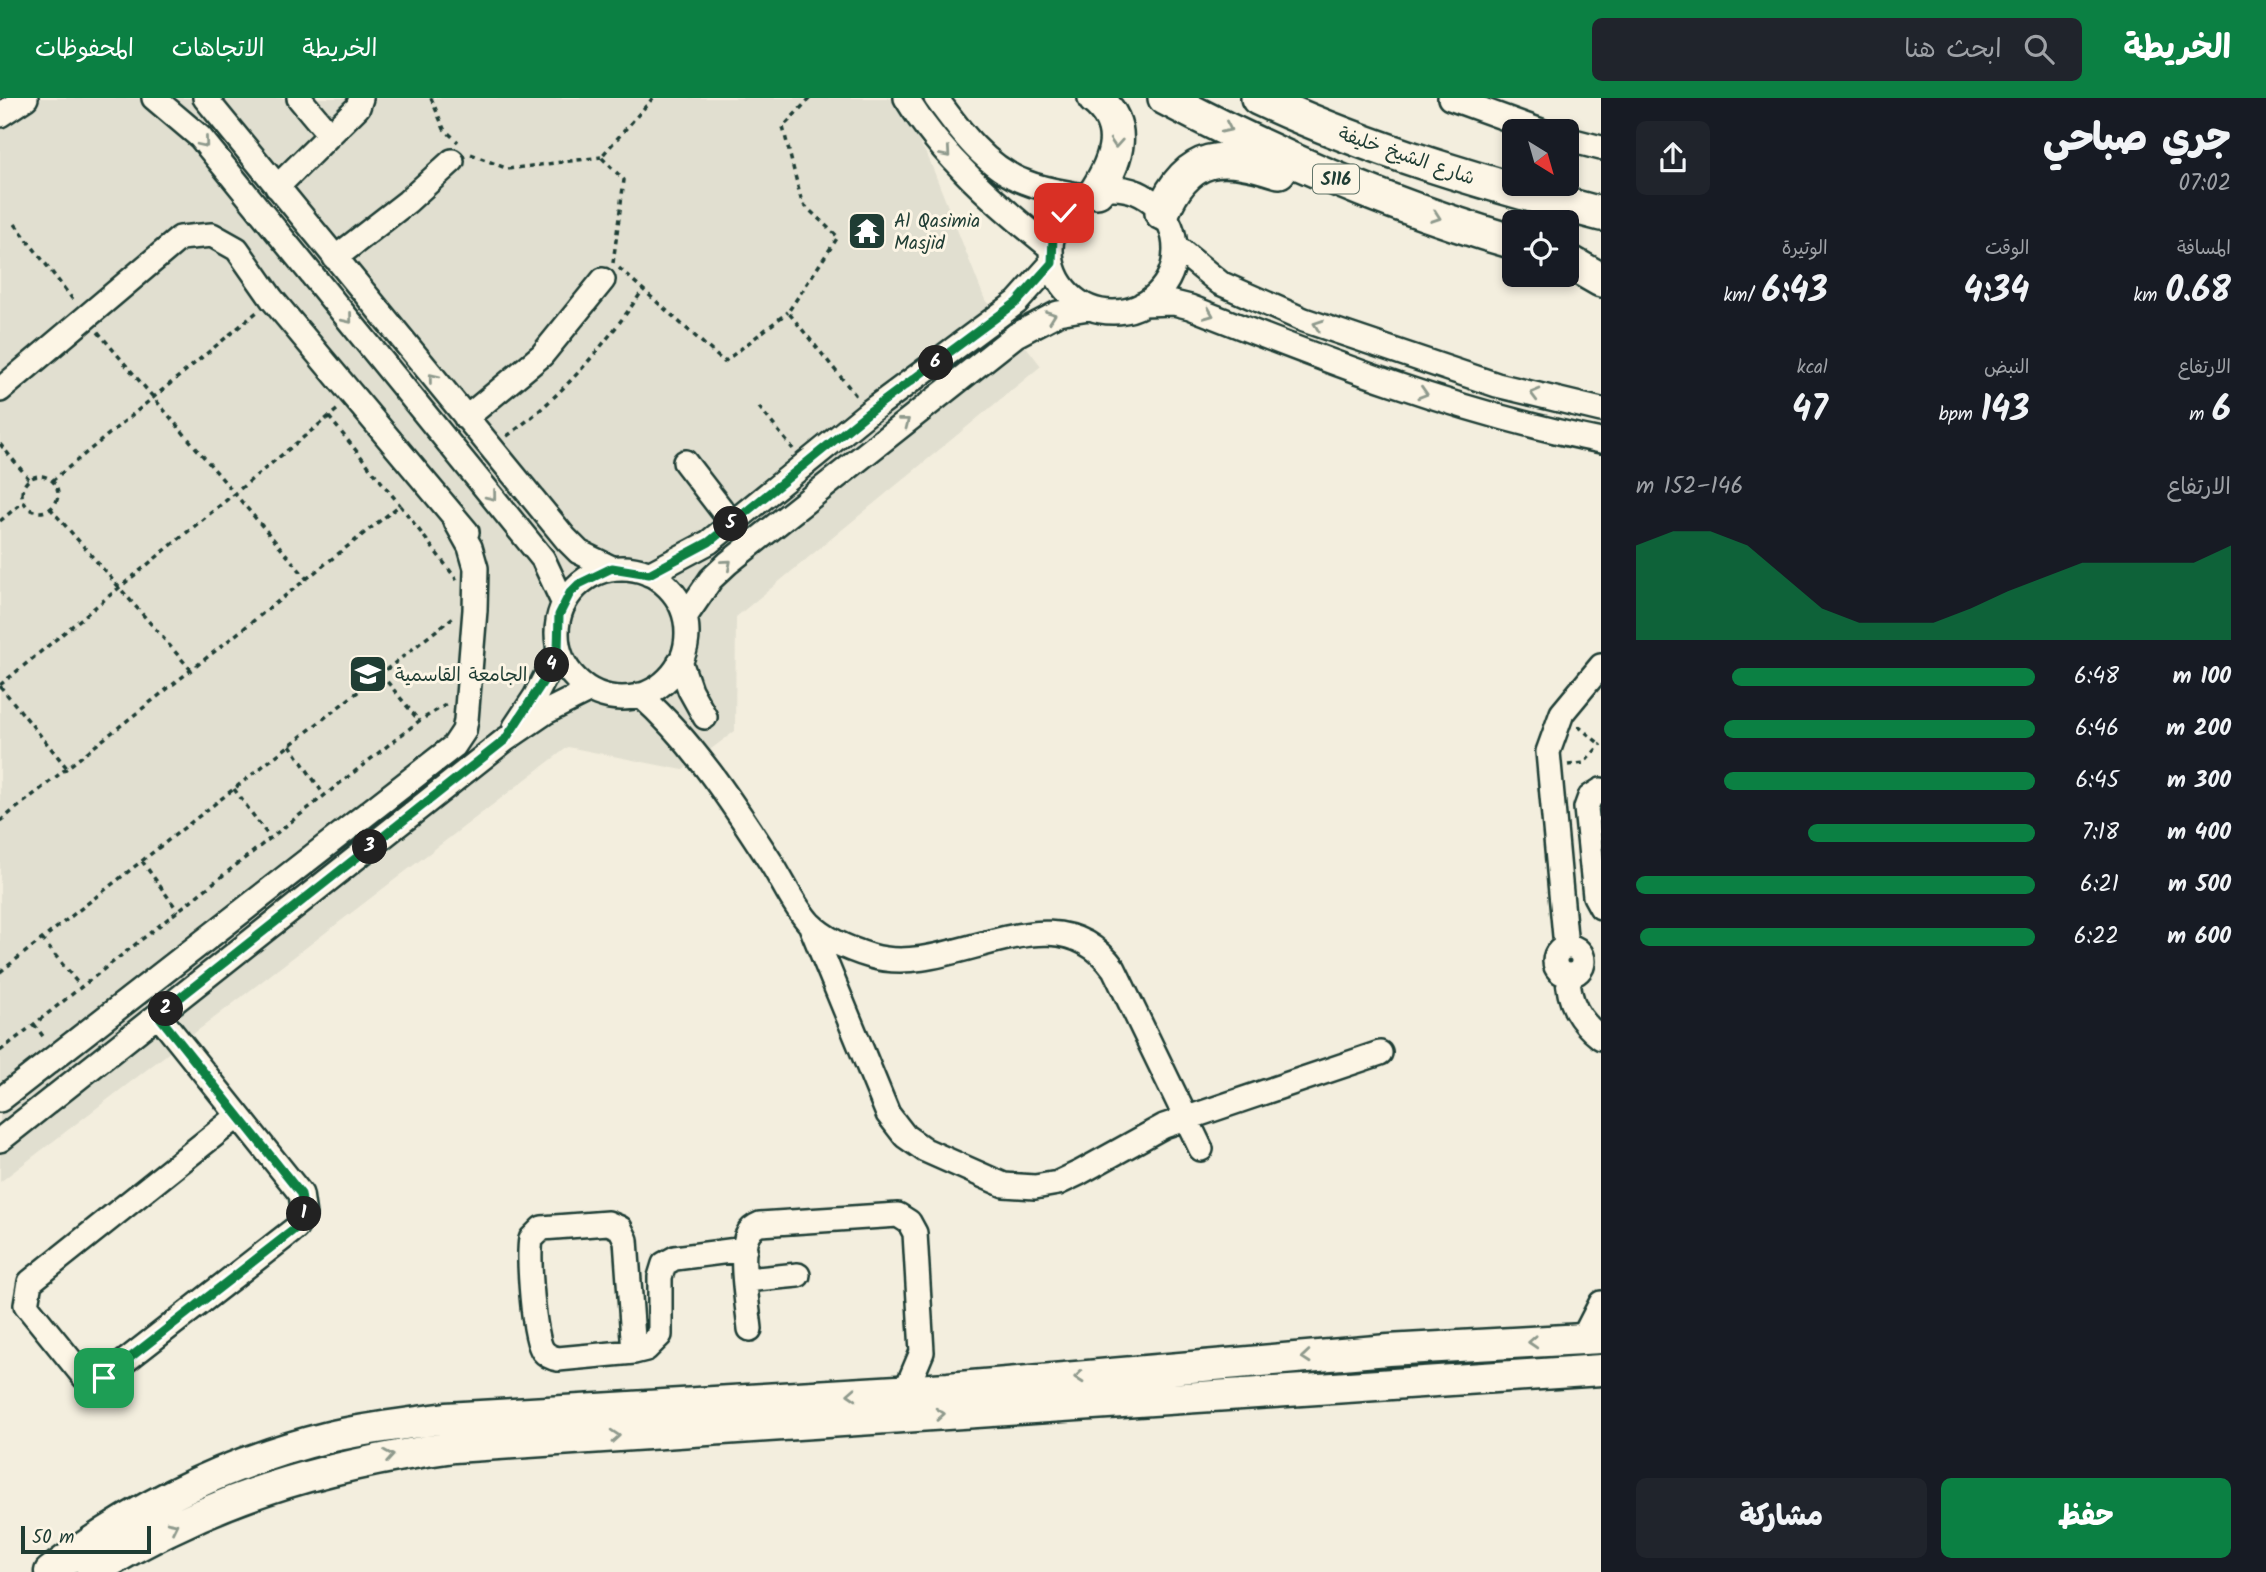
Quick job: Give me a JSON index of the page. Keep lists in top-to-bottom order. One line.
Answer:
{"streets":{"highway":["شارع الشيخ خليفة","S116"]},"places":{"temple":["Al Qasimia Masjid"],"school or university":["الجامعة القاسمية"]},"scale_bar":"50 m","north":"bottom right","page":{"header":"الخريطة","search":"ابحث هنا","nav":["الخريطة","الاتجاهات","المحفوظات"],"heading":["جري صباحي","07:02"],"stats":[["المسافة","0.68 km"],["الوقت","4:34"],["الوتيرة","6:43 /km"],["الارتفاع","6 m"],["النبض","143 bpm"],["kcal","47"]],"pins":["6","5","4","3","2","1"],"chart":["الارتفاع","146–152 m"],"list":[{"name":"100 m","note":"6:48"},{"name":"200 m","note":"6:46"},{"name":"300 m","note":"6:45"},{"name":"400 m","note":"7:18"},{"name":"500 m","note":"6:21"},{"name":"600 m","note":"6:22"}],"buttons":["حفظ","مشاركة"],"scale":"50 m"}}
